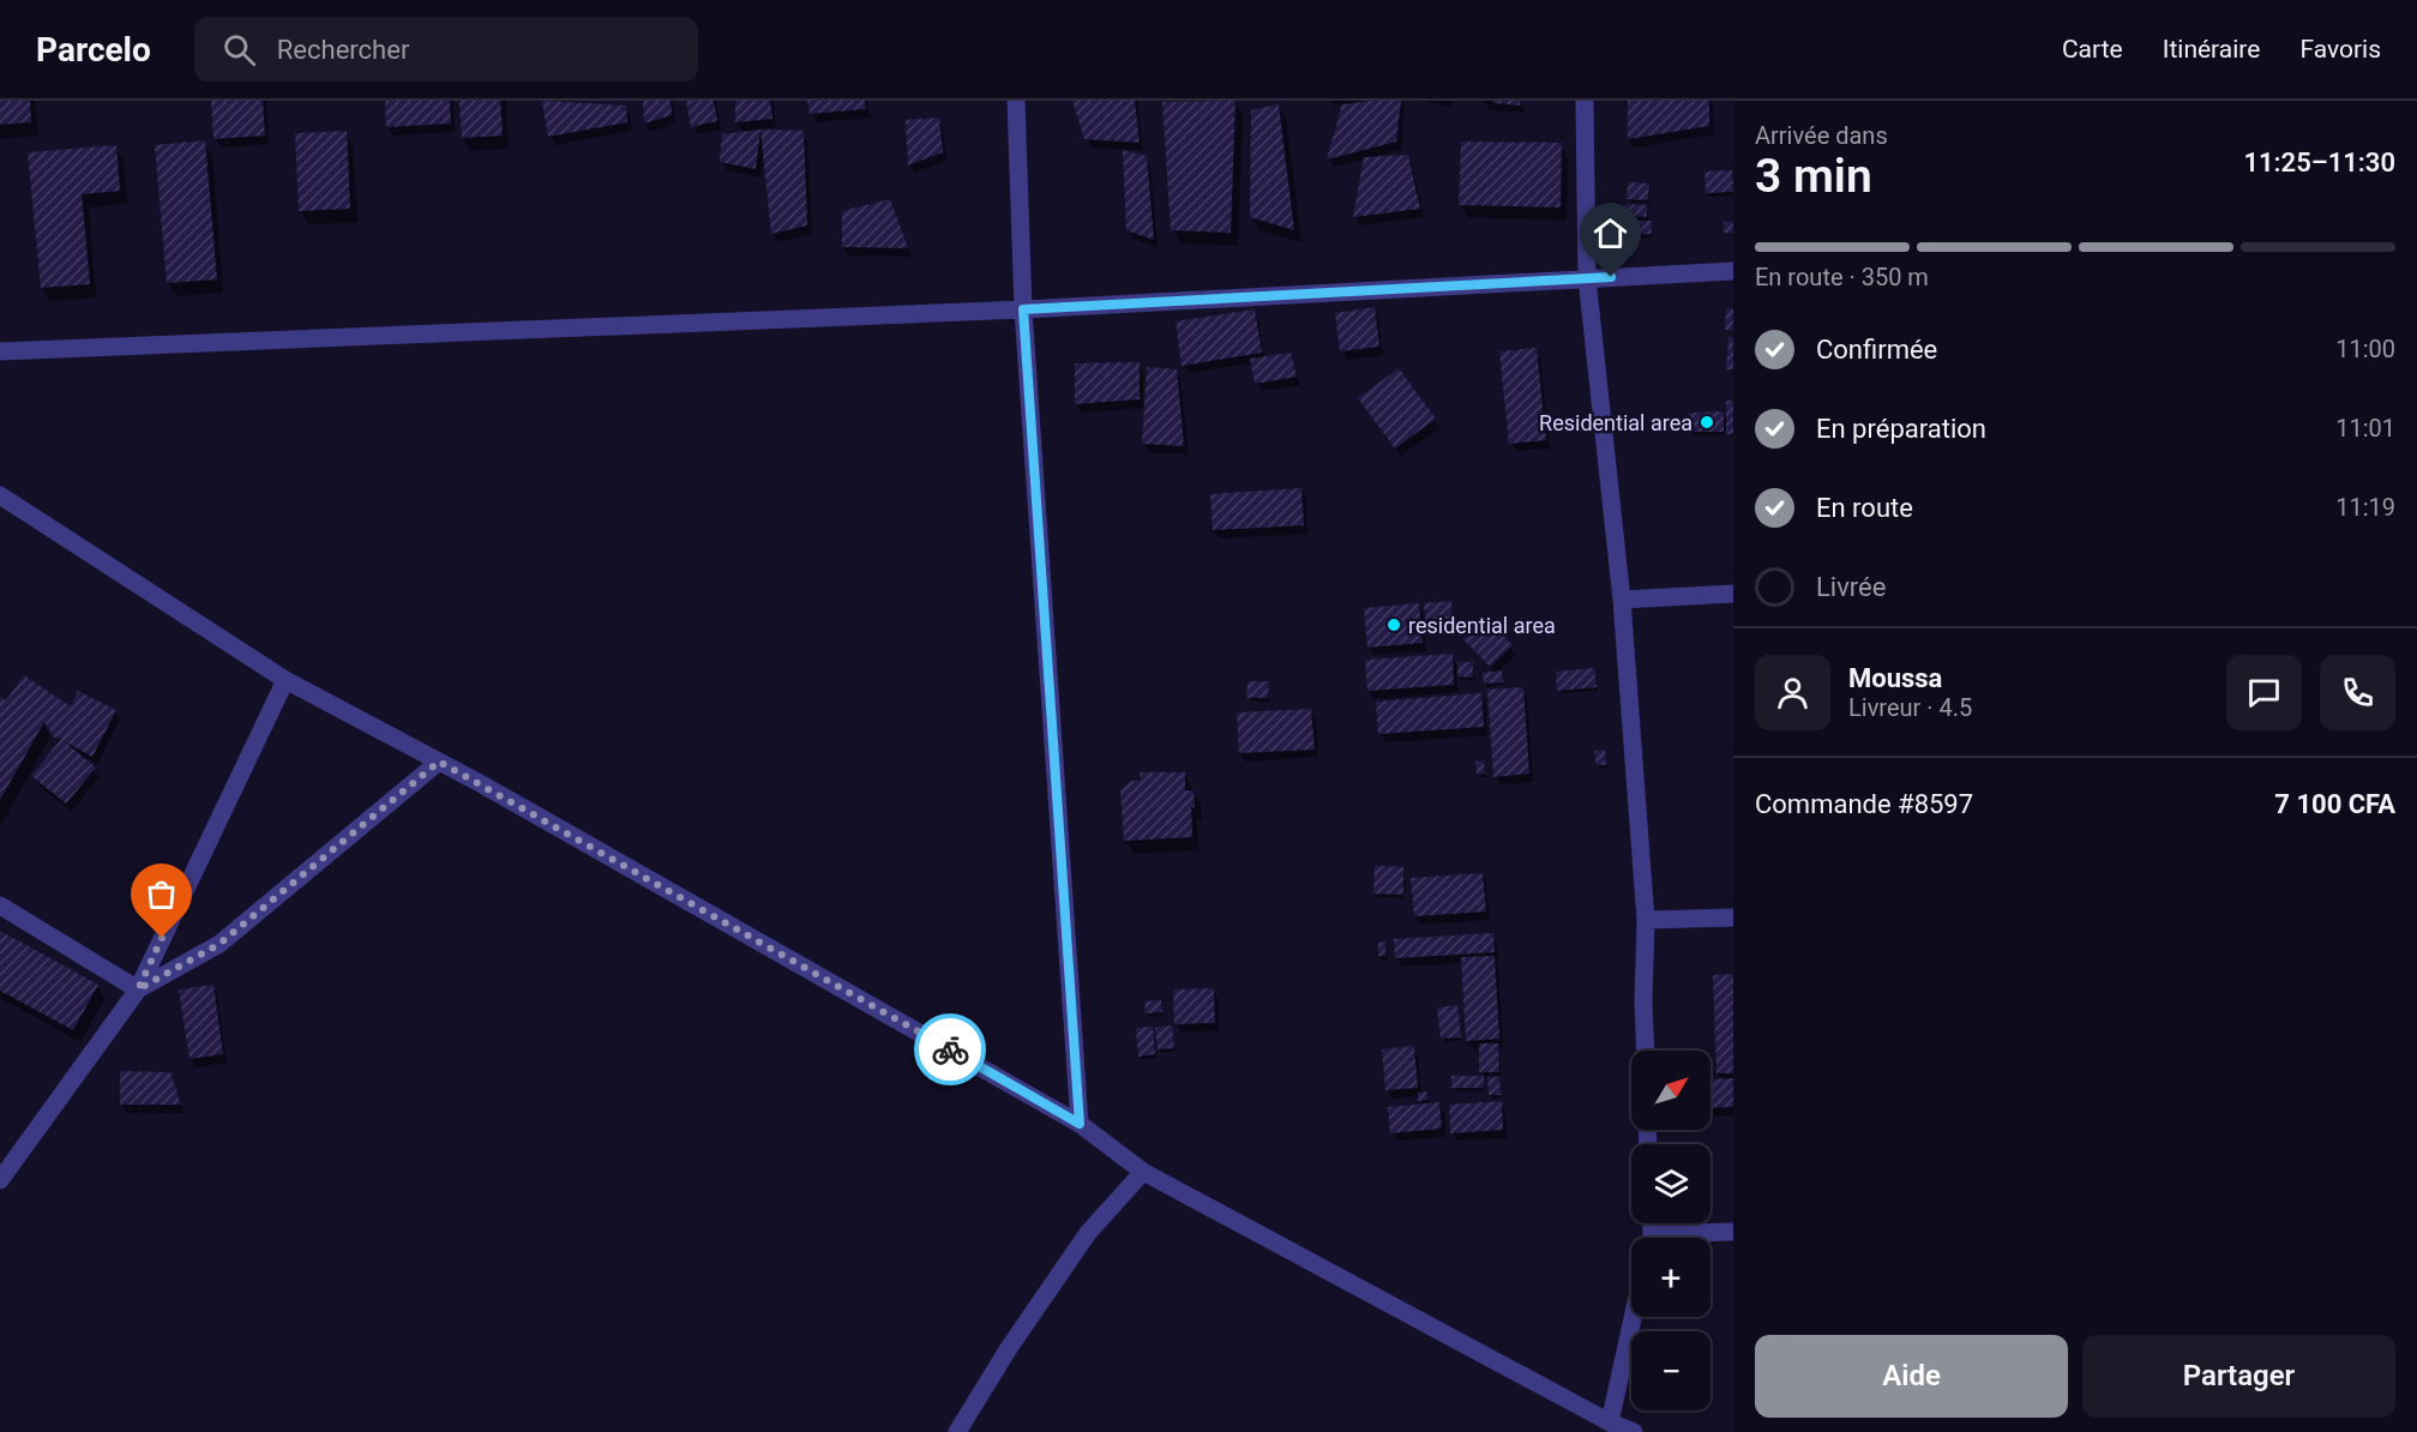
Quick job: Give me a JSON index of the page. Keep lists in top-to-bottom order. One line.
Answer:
{"places":["Residential area","residential area"],"north":"top right","page":{"header":"Parcelo","search":"Rechercher","nav":["Carte","Itinéraire","Favoris"],"heading":["3 min","Arrivée dans","11:25–11:30"],"panel":["Moussa","Livreur · 4.5","Commande #8597","7 100 CFA"],"bar":"En route · 350 m","list":[["Confirmée","11:00"],["En préparation","11:01"],["En route","11:19"],"Livrée"],"map_buttons":["+","−"],"buttons":["Aide","Partager"]}}
